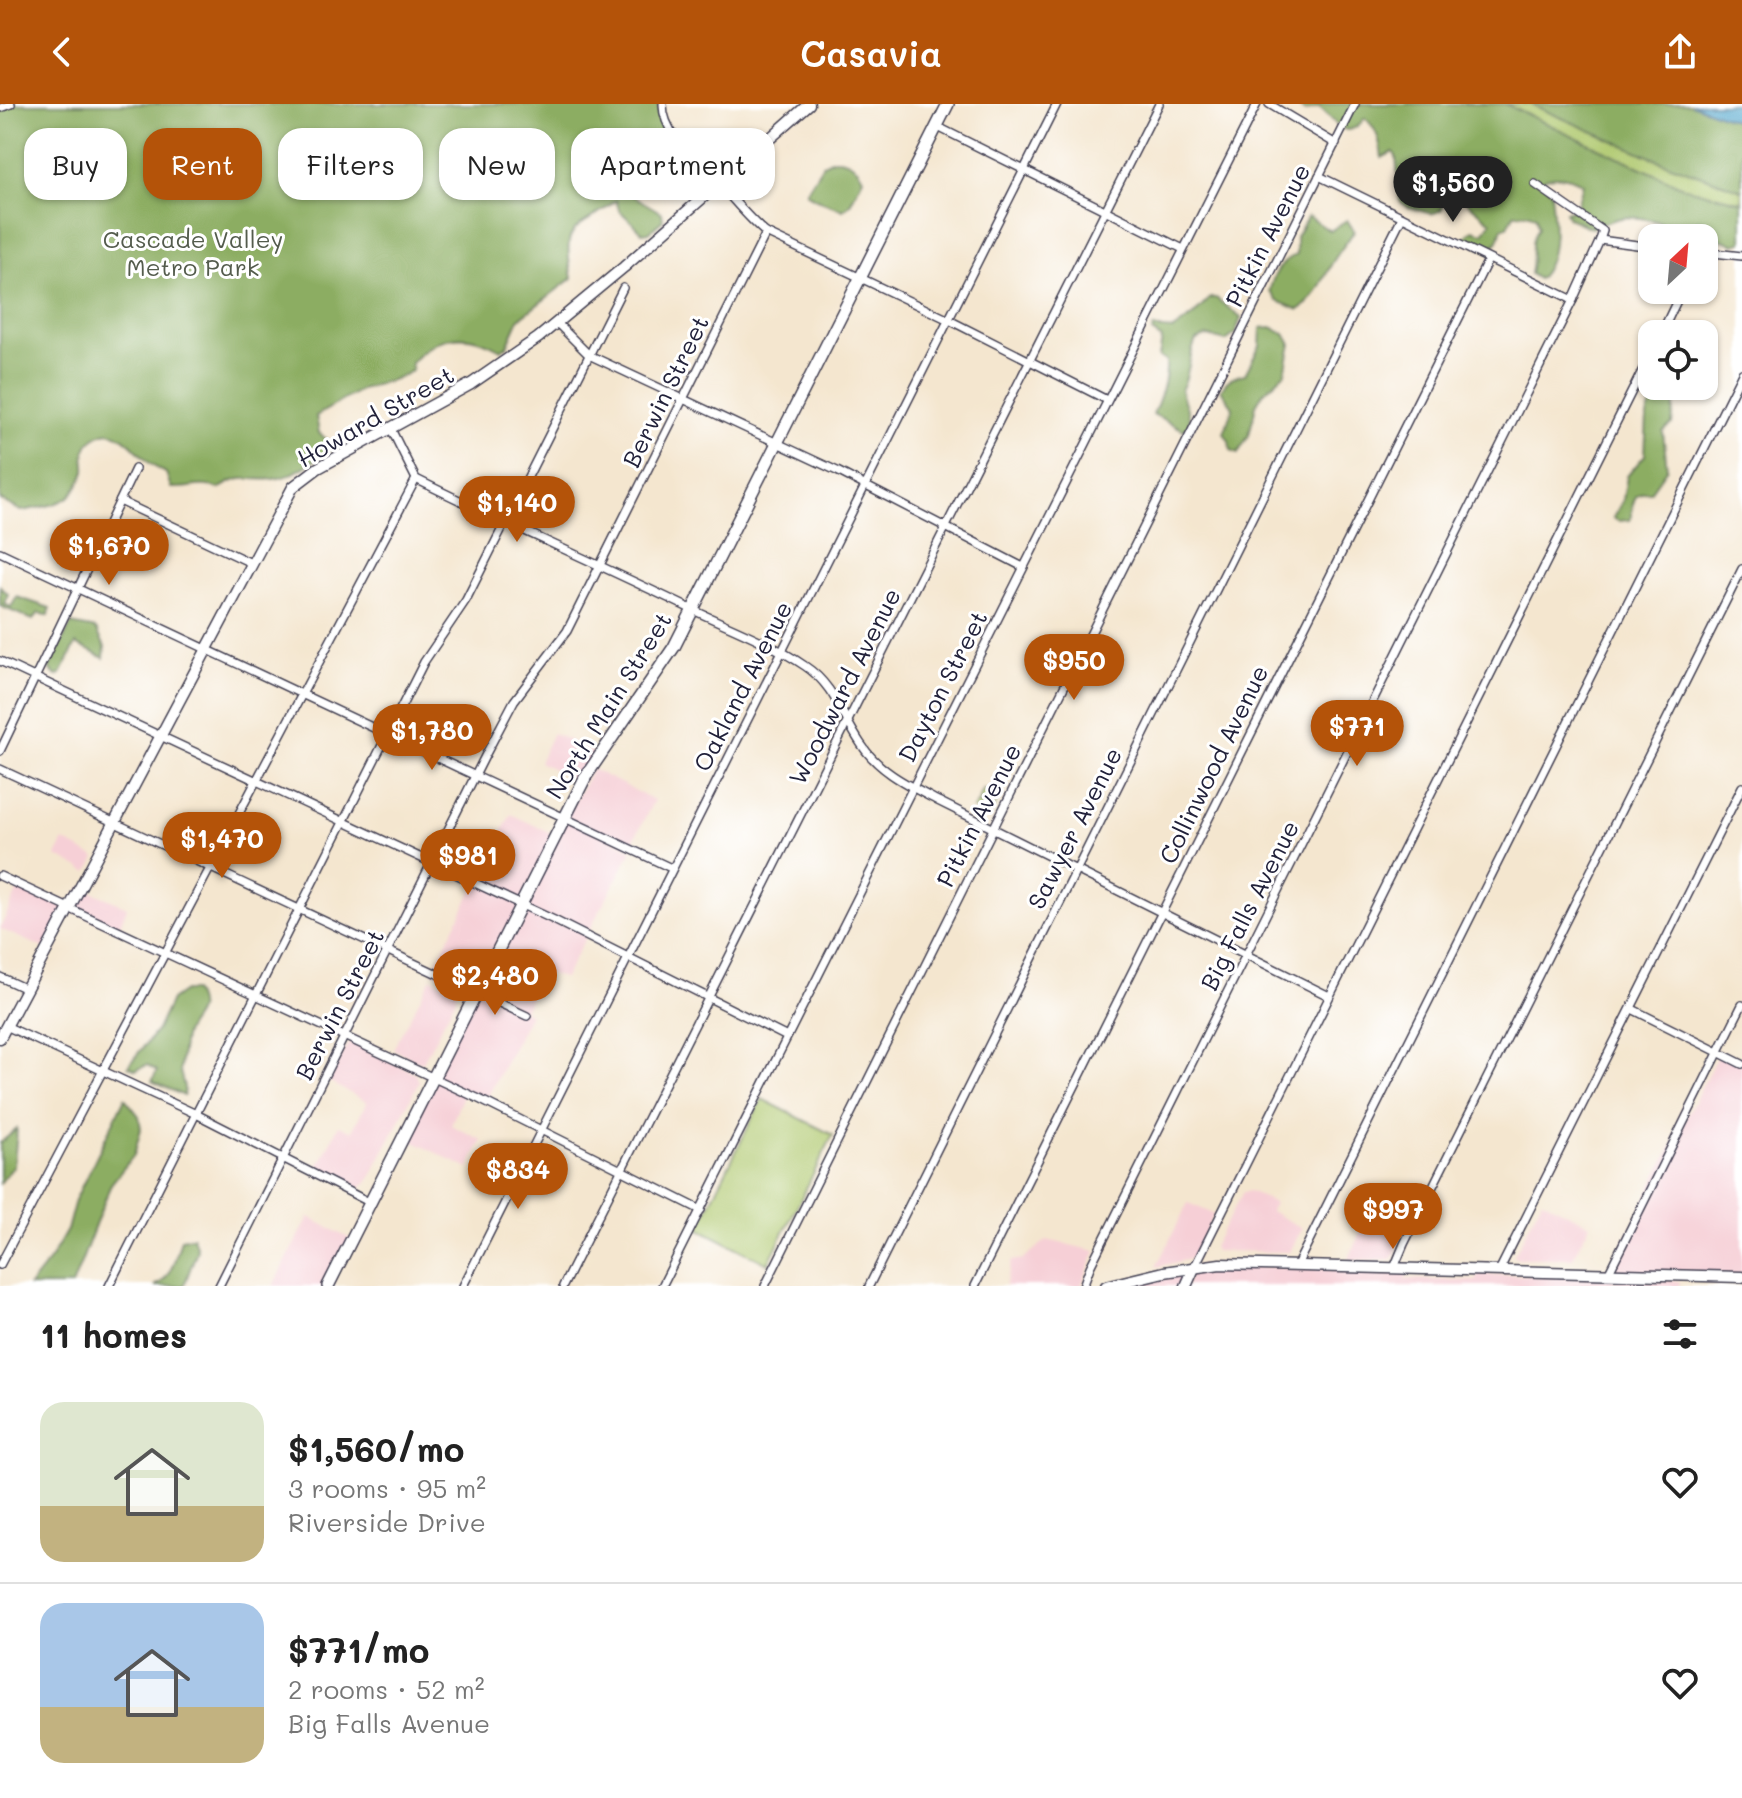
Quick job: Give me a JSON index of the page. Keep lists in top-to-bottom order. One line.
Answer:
{"streets":{"main road":["Howard Street","North Main Street"],"street":["Pitkin Avenue","Berwin Street","Oakland Avenue","Woodward Avenue","Dayton Street","Collinwood Avenue","Sawyer Avenue","Big Falls Avenue"]},"parks":["Cascade Valley Metro Park"],"north":"top right","page":{"header":"Casavia","chip":["Buy","Rent","Filters","New","Apartment"],"price":["$1,560","$1,140","$1,670","$950","$771","$1,780","$1,470","$981","$2,480","$834","$997"],"heading":"11 homes","list":[{"name":"$1,560/mo","note":"3 rooms · 95 m² · Riverside Drive"},{"name":"$771/mo","note":"2 rooms · 52 m² · Big Falls Avenue"}]}}
